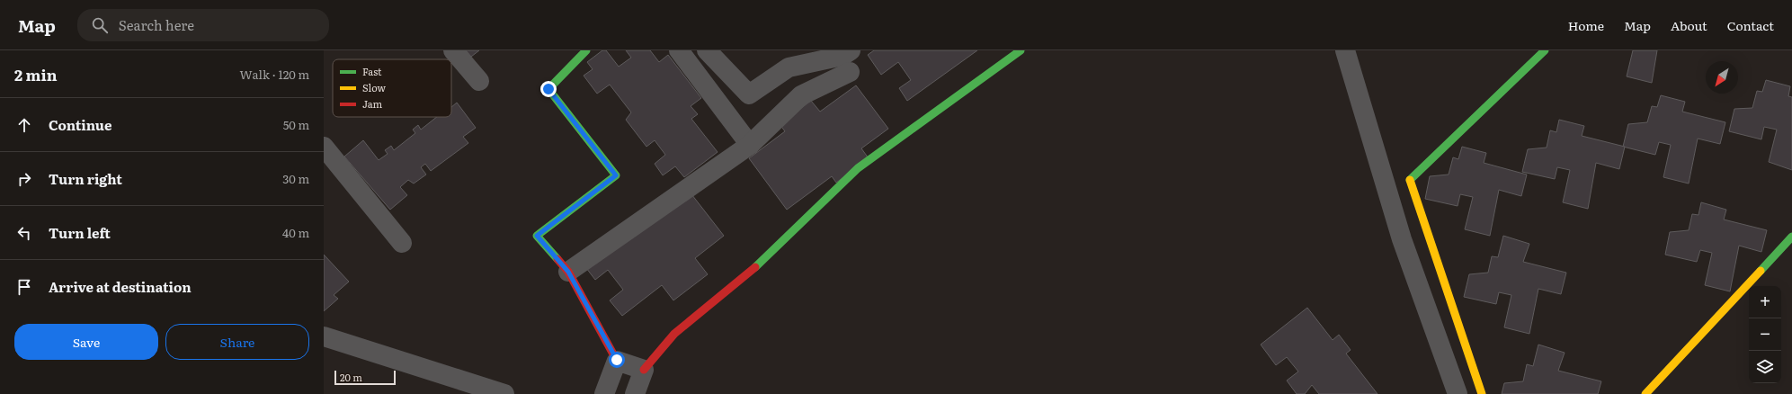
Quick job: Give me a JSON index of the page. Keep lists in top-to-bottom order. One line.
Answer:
{"legend":["Fast","Slow","Jam"],"scale_bar":"20 m","north":"bottom left","page":{"header":"Map","search":"Search here","nav":["Home","Map","About","Contact"],"heading":["2 min","Walk · 120 m"],"list":[["Continue","50 m"],["Turn right","30 m"],["Turn left","40 m"],"Arrive at destination"],"map_buttons":["+","−"],"buttons":["Save","Share"],"scale":"20 m"}}
